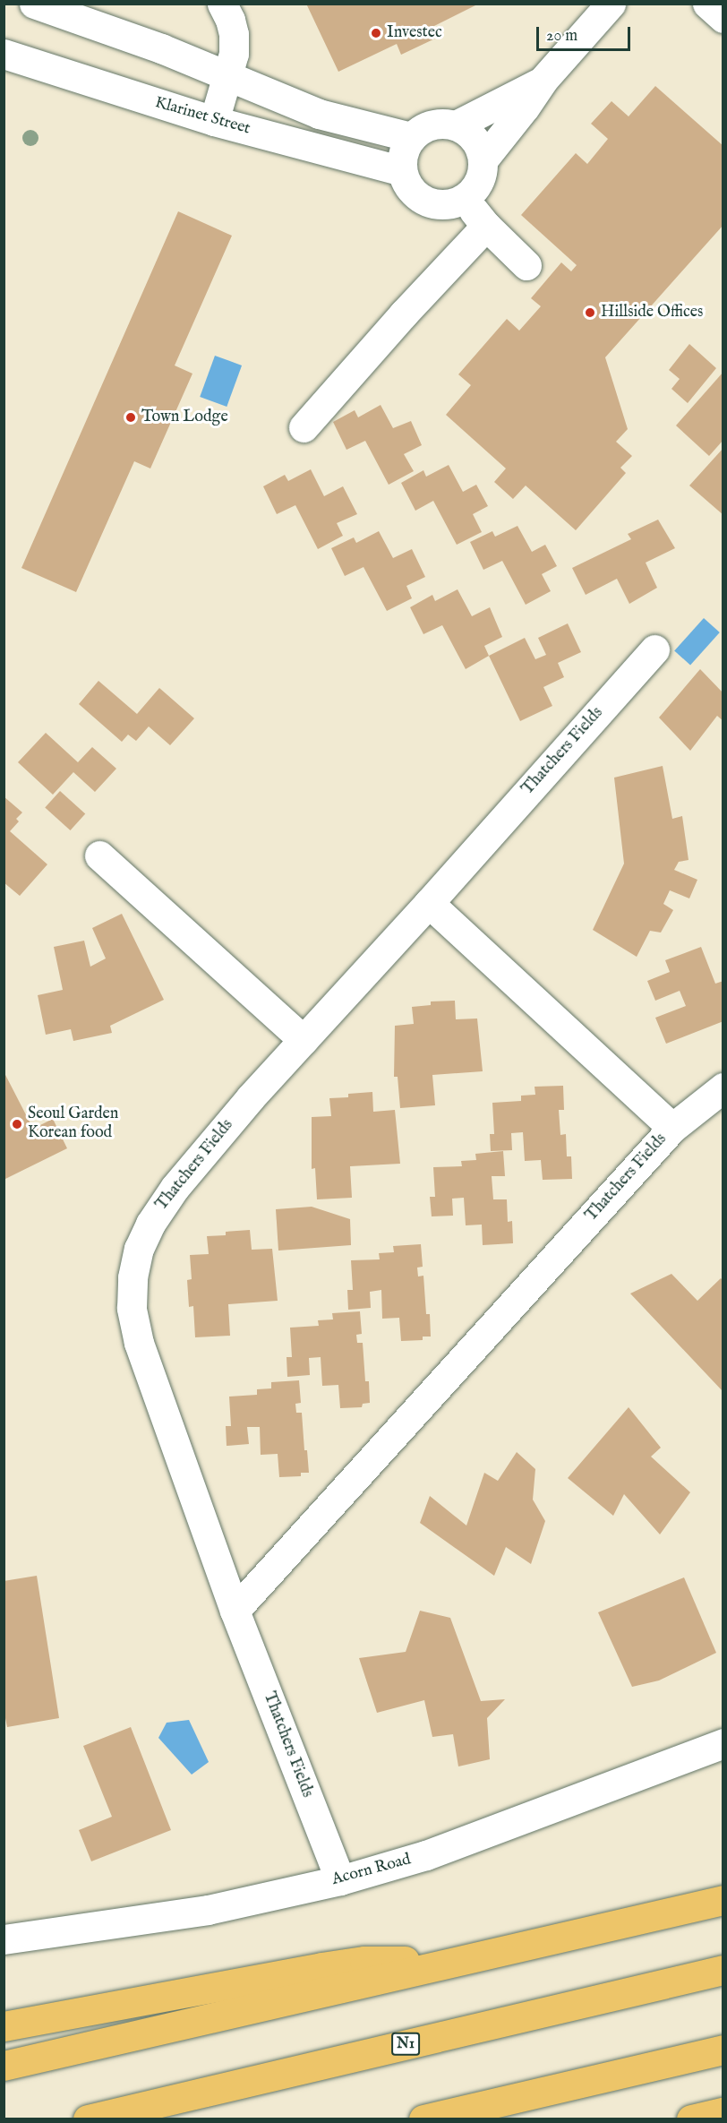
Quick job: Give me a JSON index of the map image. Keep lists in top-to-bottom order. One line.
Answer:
{"streets":{"highway":["N1"],"street":["Klarinet Street","Thatchers Fields","Acorn Road"]},"crossings":[["Thatchers Fields","Acorn Road"]],"places":["Investec","Hillside Offices","Town Lodge","Seoul Garden Korean food"],"scale_bar":"20 m"}
